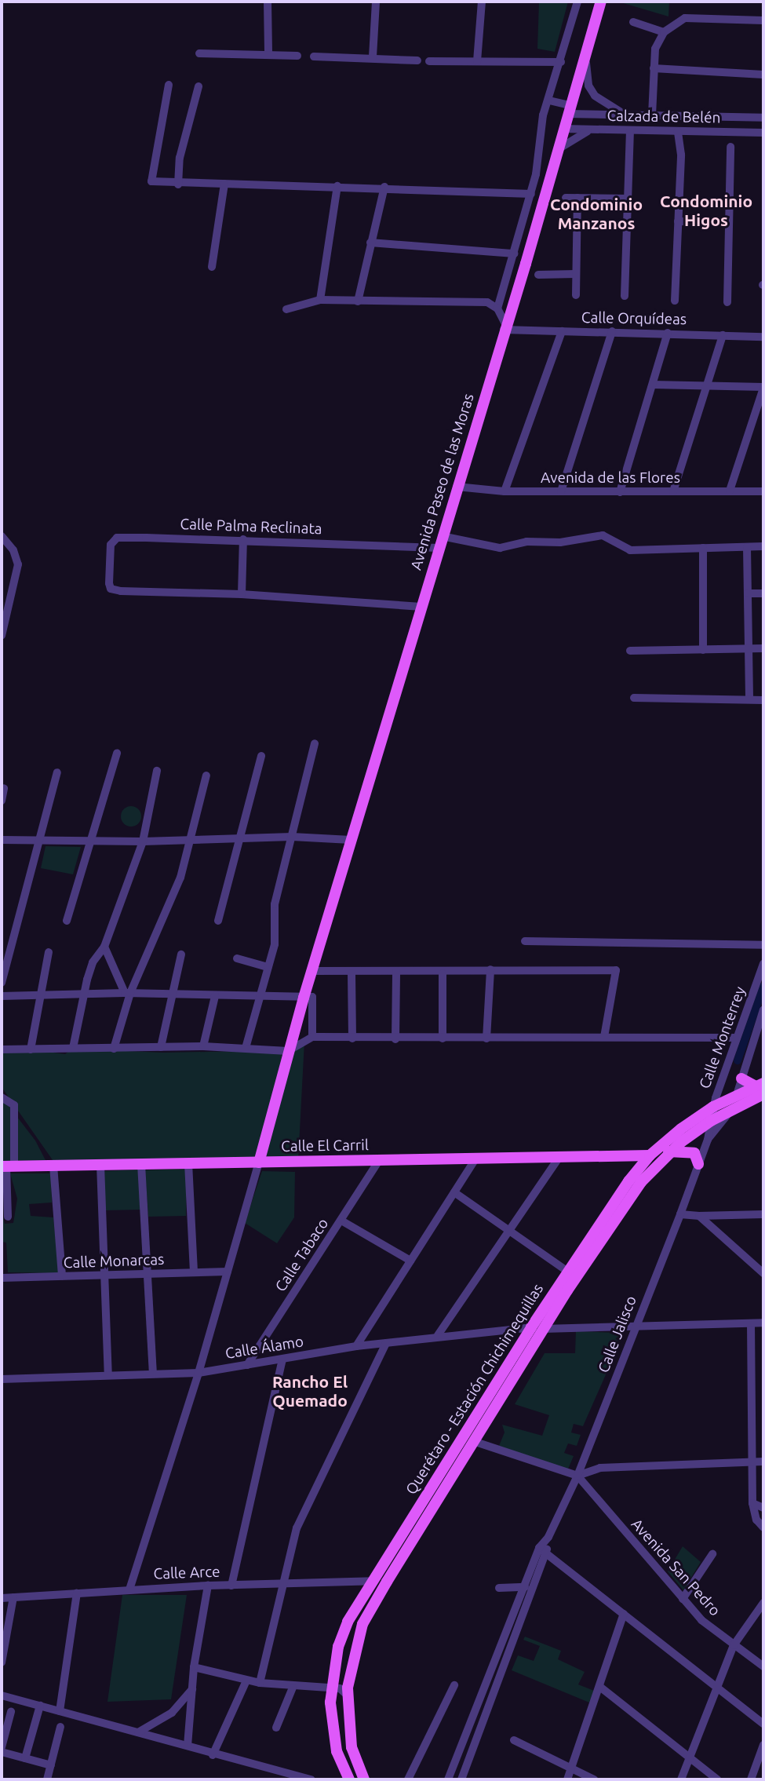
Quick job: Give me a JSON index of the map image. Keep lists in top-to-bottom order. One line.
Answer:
{"streets":{"main road":["Avenida Paseo de las Moras","Calle El Carril","Querétaro - Estación Chichimequillas"],"street":["Calzada de Belén","Calle Orquídeas","Avenida de las Flores","Calle Palma Reclinata","Calle Monterrey","Calle Tabaco","Calle Monarcas","Calle Jalisco","Calle Álamo","Avenida San Pedro","Calle Arce"]},"crossings":[["Calzada de Belén","Avenida Paseo de las Moras"],["Calle Orquídeas","Avenida Paseo de las Moras"],["Avenida de las Flores","Avenida Paseo de las Moras"],["Avenida Paseo de las Moras","Calle Palma Reclinata"],["Avenida Paseo de las Moras","Calle El Carril"],["Calle Monterrey","Calle Jalisco"],["Calle Monterrey","Querétaro - Estación Chichimequillas"],["Calle El Carril","Calle Tabaco"],["Calle El Carril","Querétaro - Estación Chichimequillas"],["Calle Tabaco","Calle Álamo"],["Calle Jalisco","Querétaro - Estación Chichimequillas"],["Calle Jalisco","Avenida San Pedro"],["Calle Álamo","Querétaro - Estación Chichimequillas"],["Querétaro - Estación Chichimequillas","Calle Arce"]],"districts":["Condominio Higos","Condominio Manzanos","Rancho El Quemado"]}
